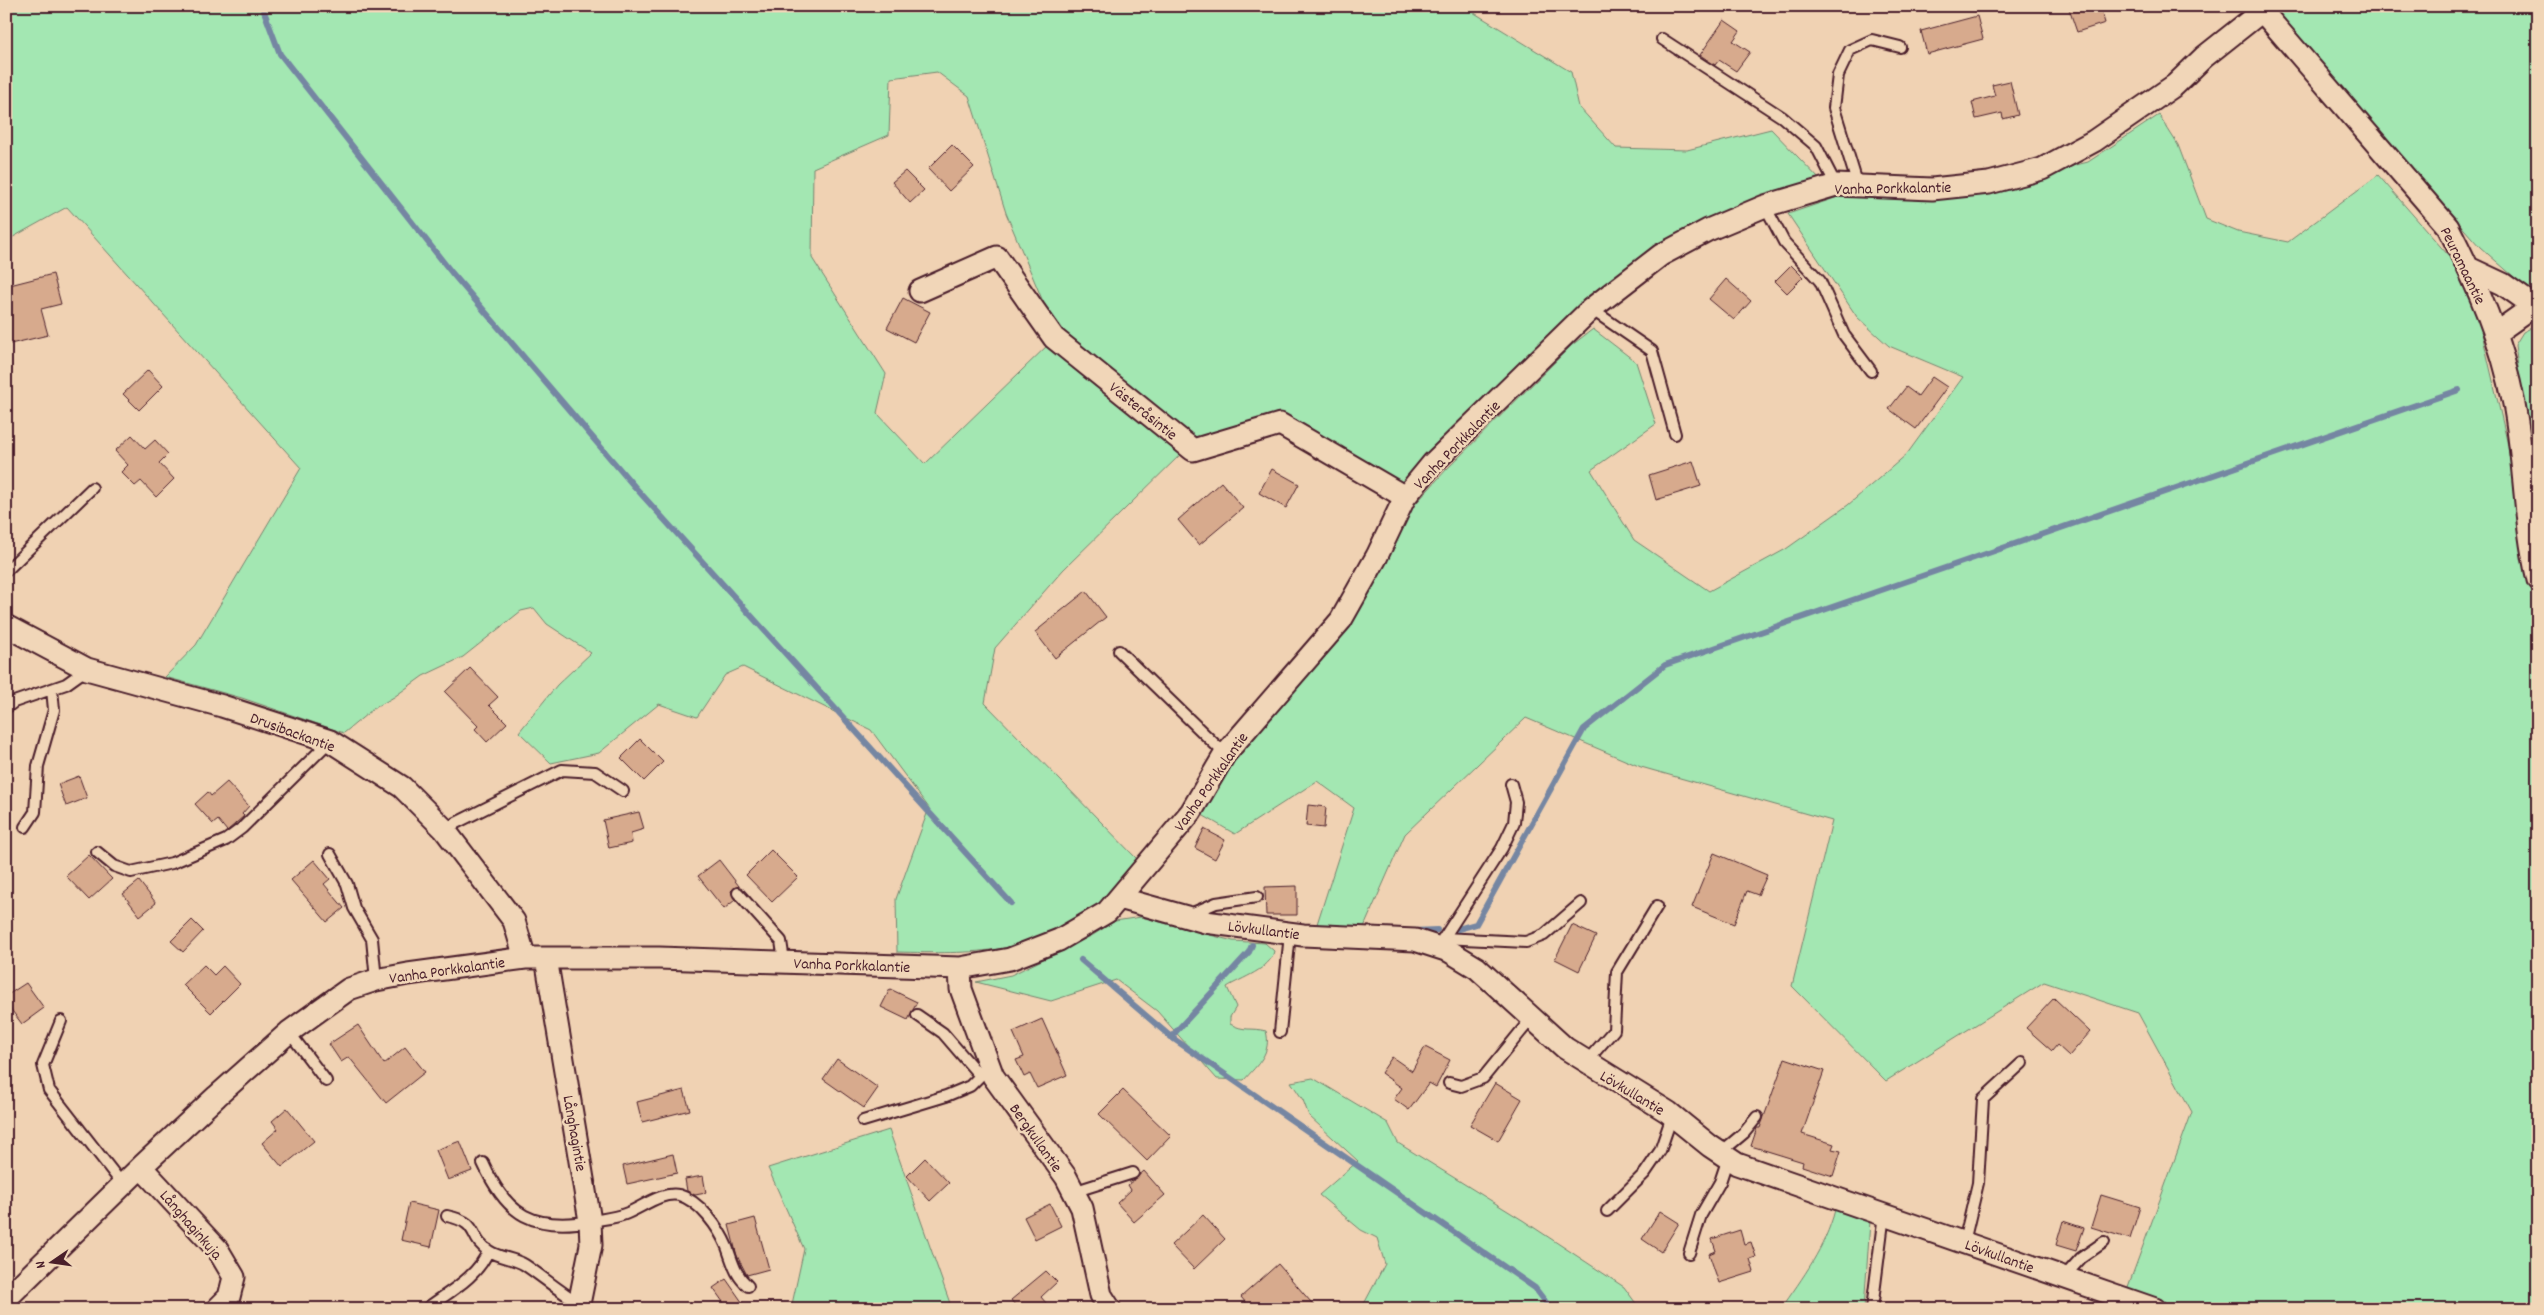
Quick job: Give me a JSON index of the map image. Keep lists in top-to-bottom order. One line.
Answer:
{"streets":{"street":["Vanha Porkkalantie","Peuramaantie","Västeråsintie","Drusibackantie","Lövkullantie","Långhagintie","Bergkullantie","Långhaginkuja"]},"crossings":[["Vanha Porkkalantie","Peuramaantie"],["Vanha Porkkalantie","Västeråsintie"],["Vanha Porkkalantie","Drusibackantie"],["Vanha Porkkalantie","Lövkullantie"],["Vanha Porkkalantie","Långhagintie"],["Vanha Porkkalantie","Bergkullantie"],["Vanha Porkkalantie","Långhaginkuja"]],"north":"left"}
